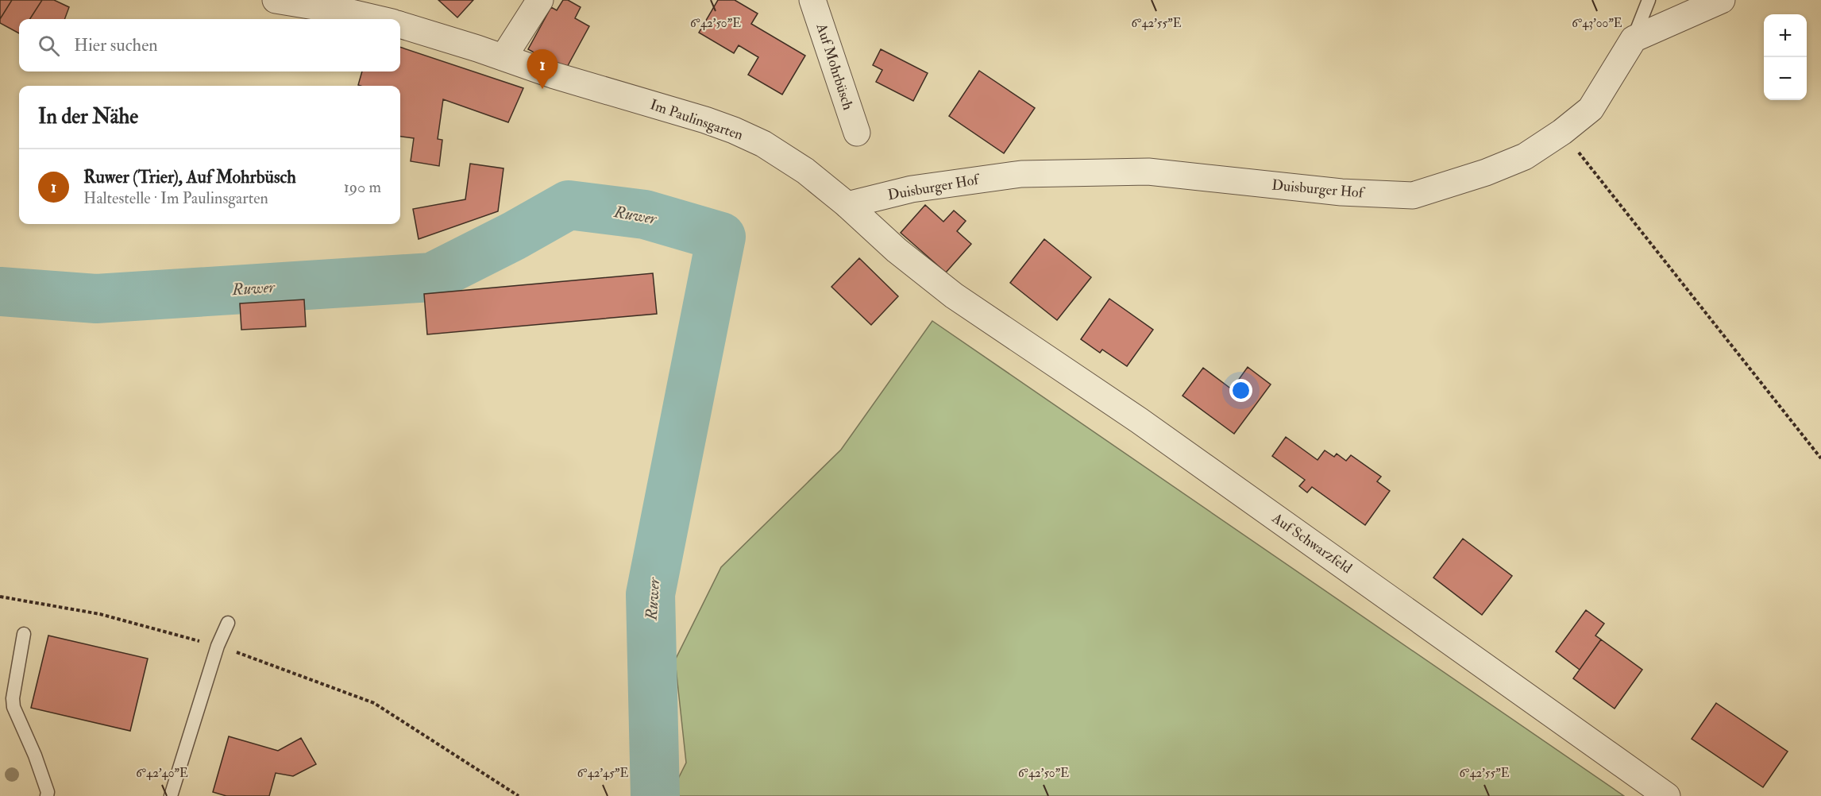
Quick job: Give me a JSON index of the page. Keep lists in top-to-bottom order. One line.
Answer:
{"streets":{"street":["Auf Mohrbüsch","Im Paulinsgarten","Duisburger Hof","Auf Schwarzfeld"]},"crossings":[["Im Paulinsgarten","Duisburger Hof"],["Im Paulinsgarten","Auf Schwarzfeld"]],"water":["Ruwer"],"page":{"map_buttons":["+","−"],"search":"Hier suchen","pins":"1","heading":"In der Nähe","list":[{"mark":"1","name":"Ruwer (Trier), Auf Mohrbüsch","note":"Haltestelle · Im Paulinsgarten","value":"190 m"}]},"coordinates":["6°42'50\"E","6°42'55\"E","6°43'00\"E","6°42'40\"E","6°42'45\"E"]}
